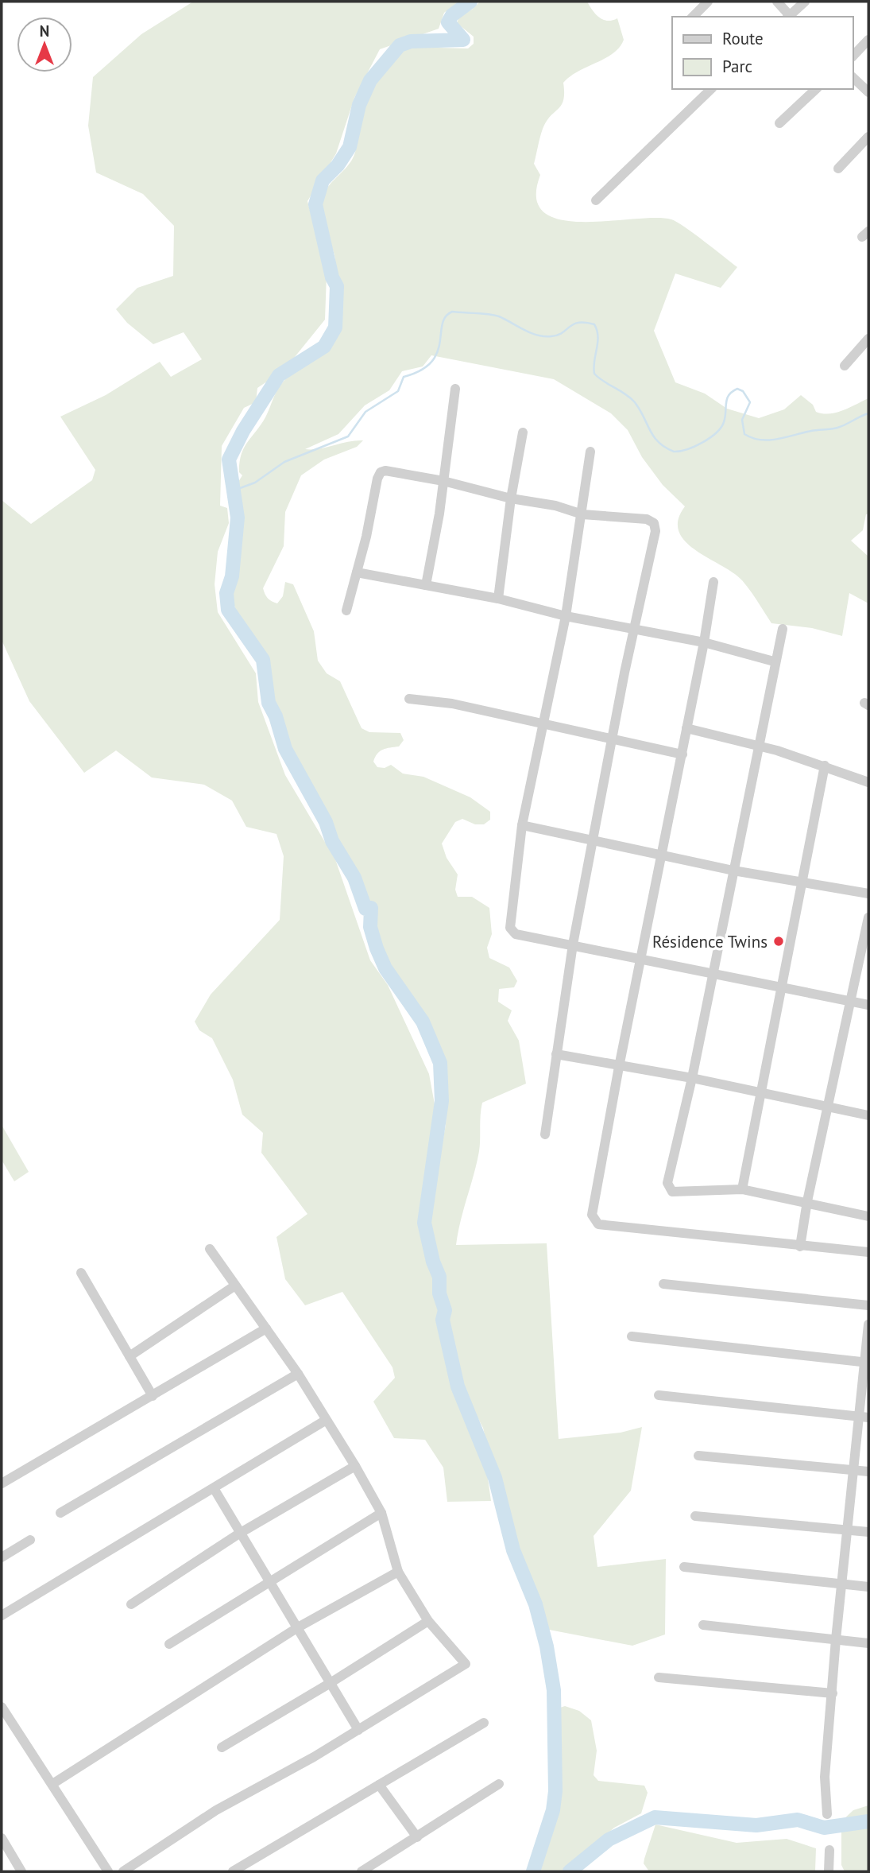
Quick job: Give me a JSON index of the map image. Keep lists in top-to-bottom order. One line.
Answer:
{"places":["Résidence Twins"],"legend":["Route","Parc"],"north":"top"}
